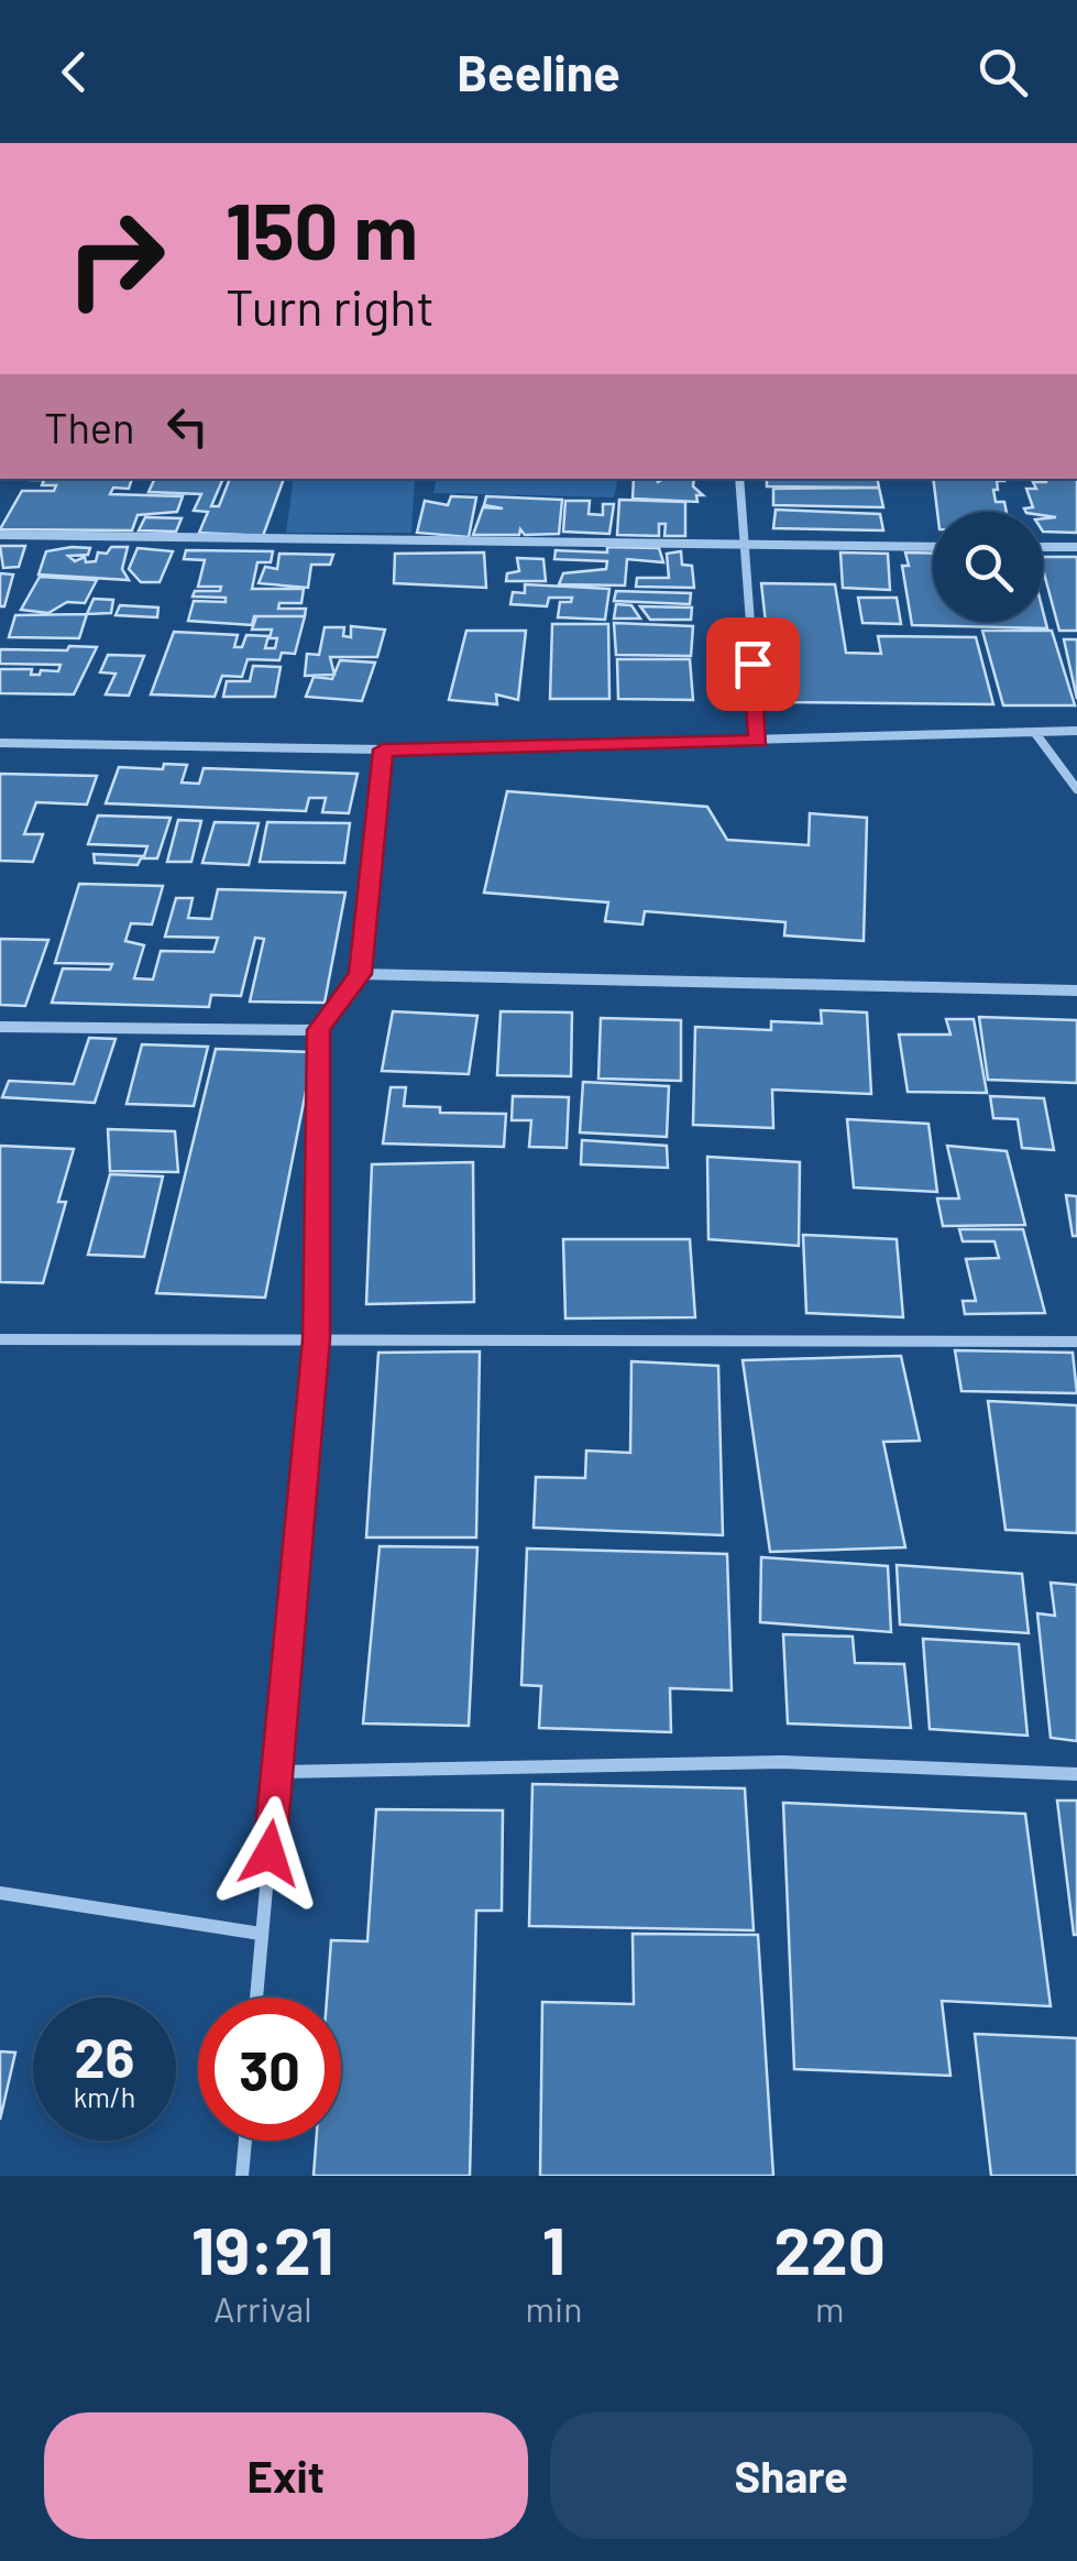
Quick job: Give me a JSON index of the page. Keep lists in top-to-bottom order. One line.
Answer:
{"page":{"header":"Beeline","turn":["150 m","Turn right"],"then":"Then","speed":"26 km/h","limit":"30","eta":["19:21","Arrival","1","min","220","m"],"buttons":["Exit","Share"]}}
